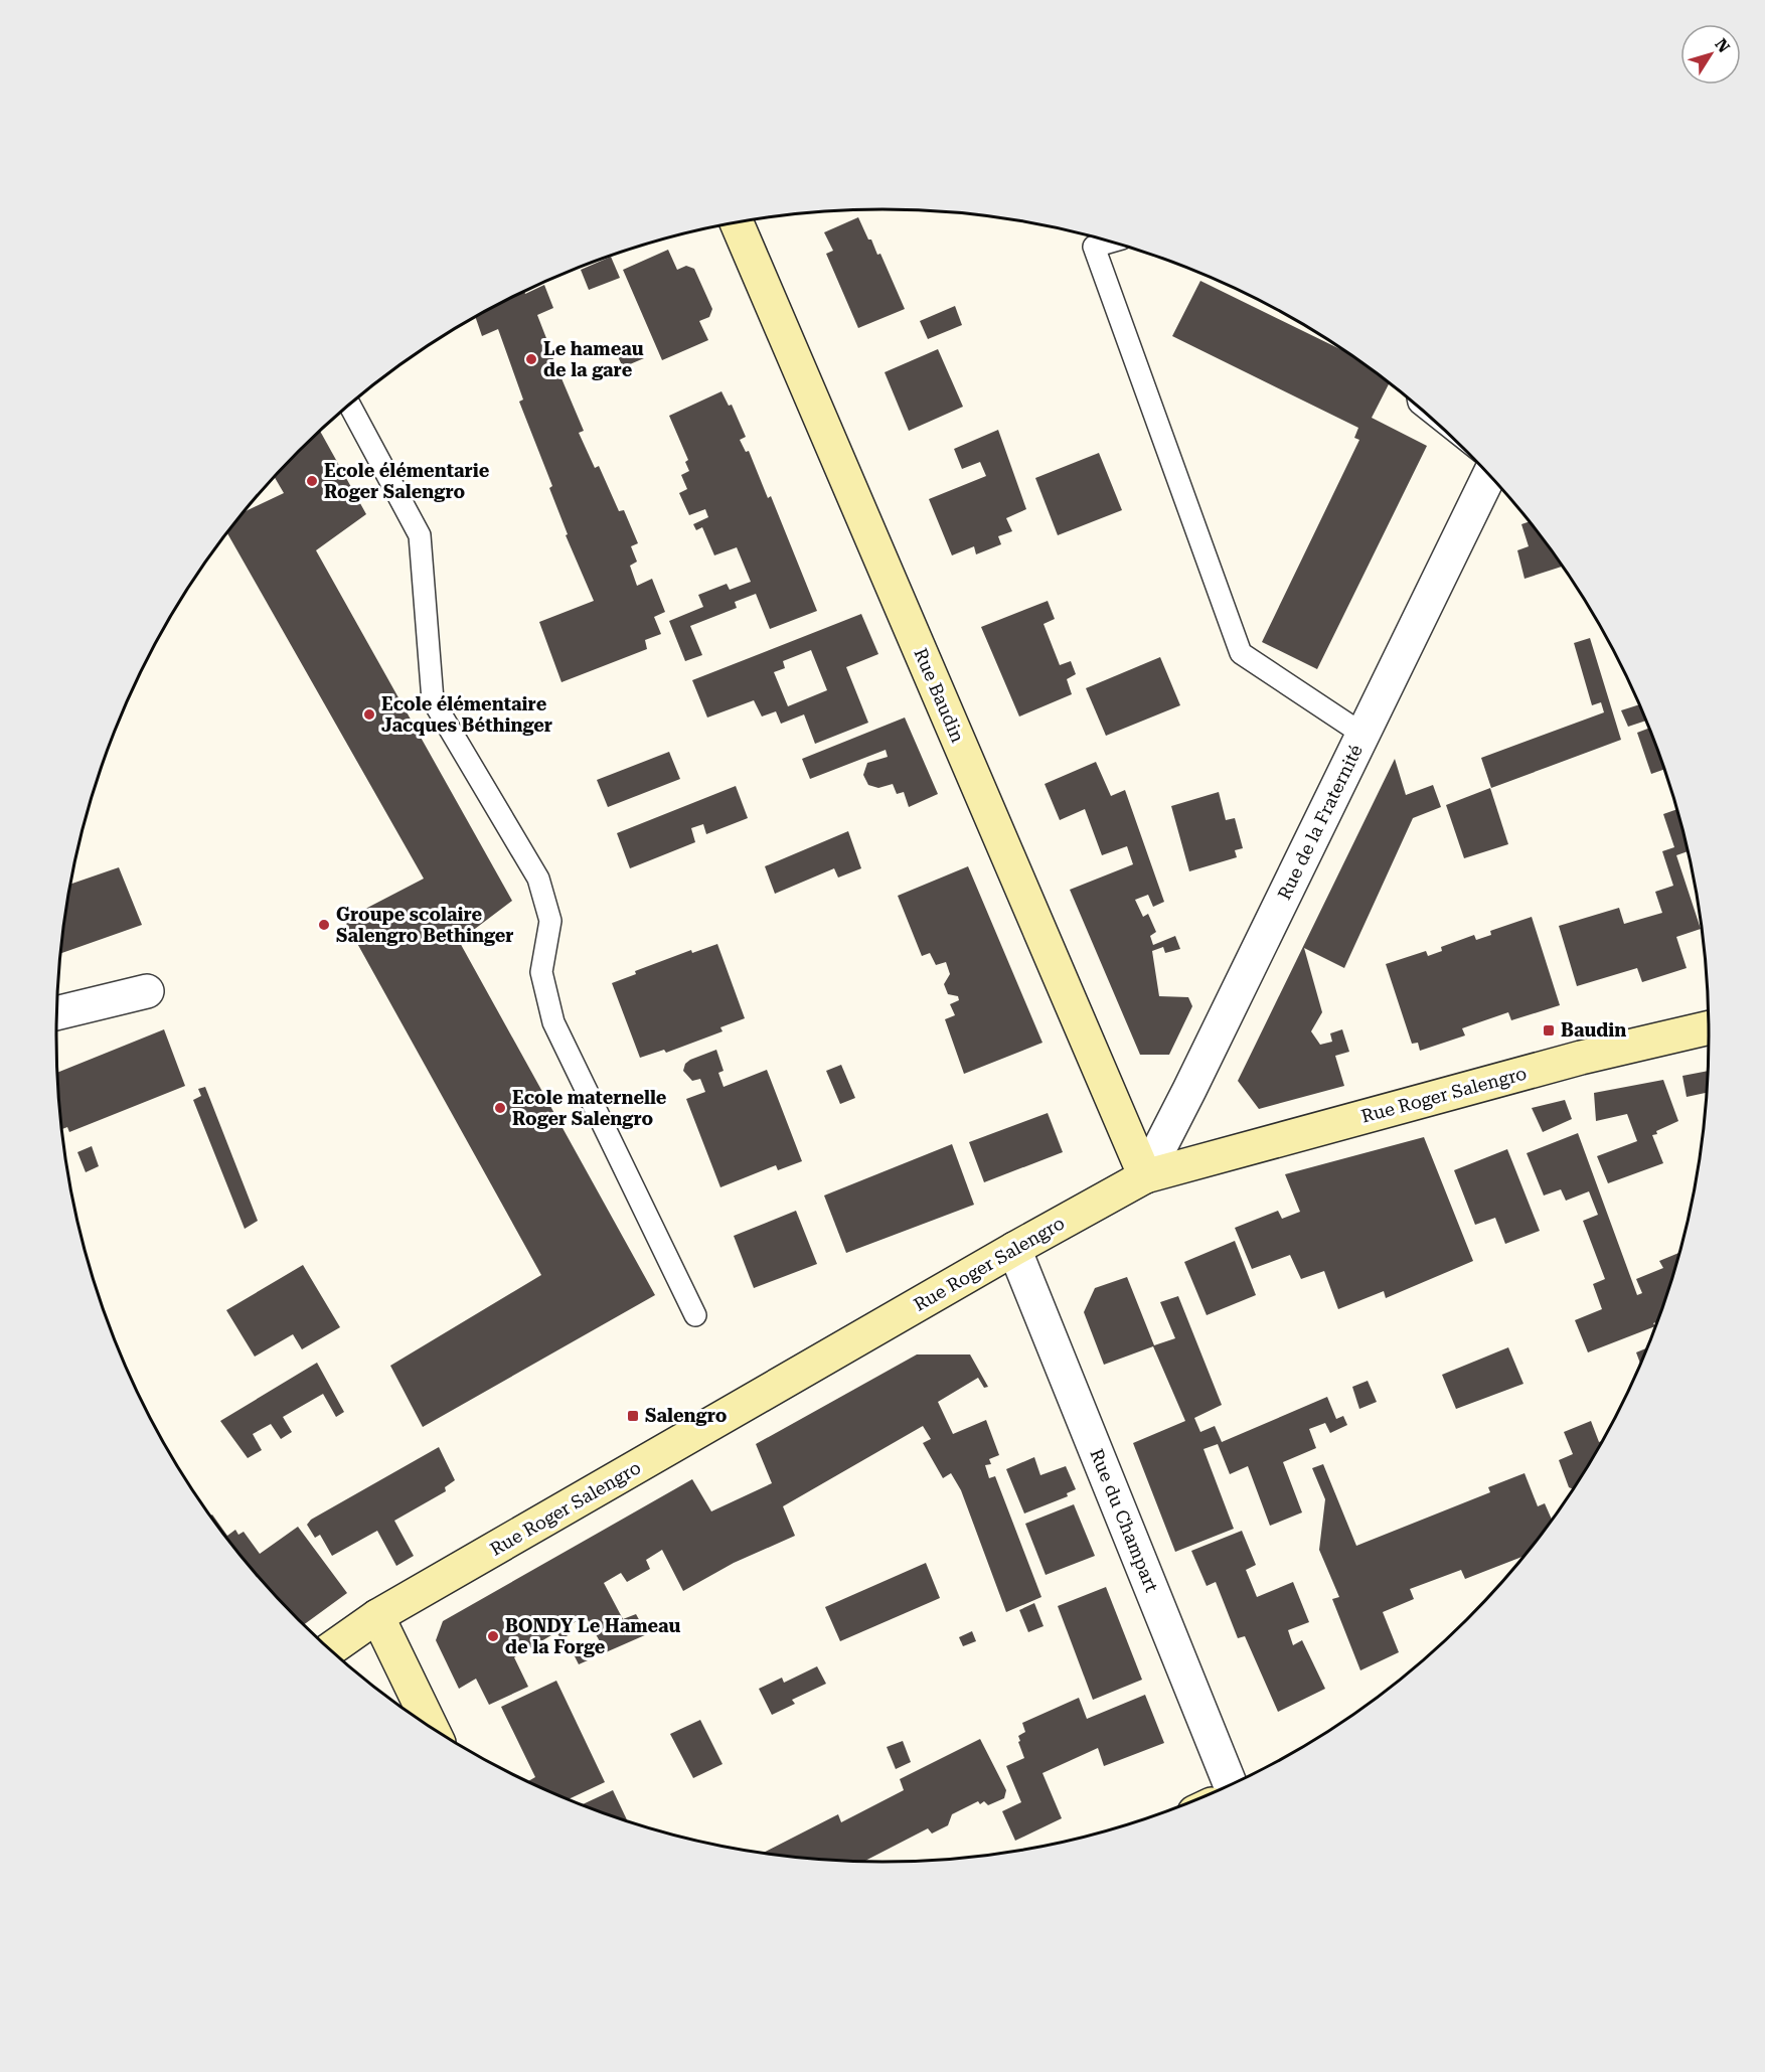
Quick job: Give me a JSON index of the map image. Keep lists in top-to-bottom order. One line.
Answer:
{"streets":{"street":["Rue Baudin","Rue de la Fraternité","Rue Roger Salengro","Rue du Champart"]},"crossings":[["Rue Baudin","Rue de la Fraternité"],["Rue Baudin","Rue Roger Salengro"],["Rue de la Fraternité","Rue Roger Salengro"],["Rue Roger Salengro","Rue du Champart"]],"places":{"other":["Le hameau de la gare","Ecole élémentarie Roger Salengro","Ecole élémentaire Jacques Béthinger","Groupe scolaire Salengro Bethinger","Ecole maternelle Roger Salengro","BONDY Le Hameau de la Forge"],"transit":["Baudin","Salengro"]},"north":"top right"}
